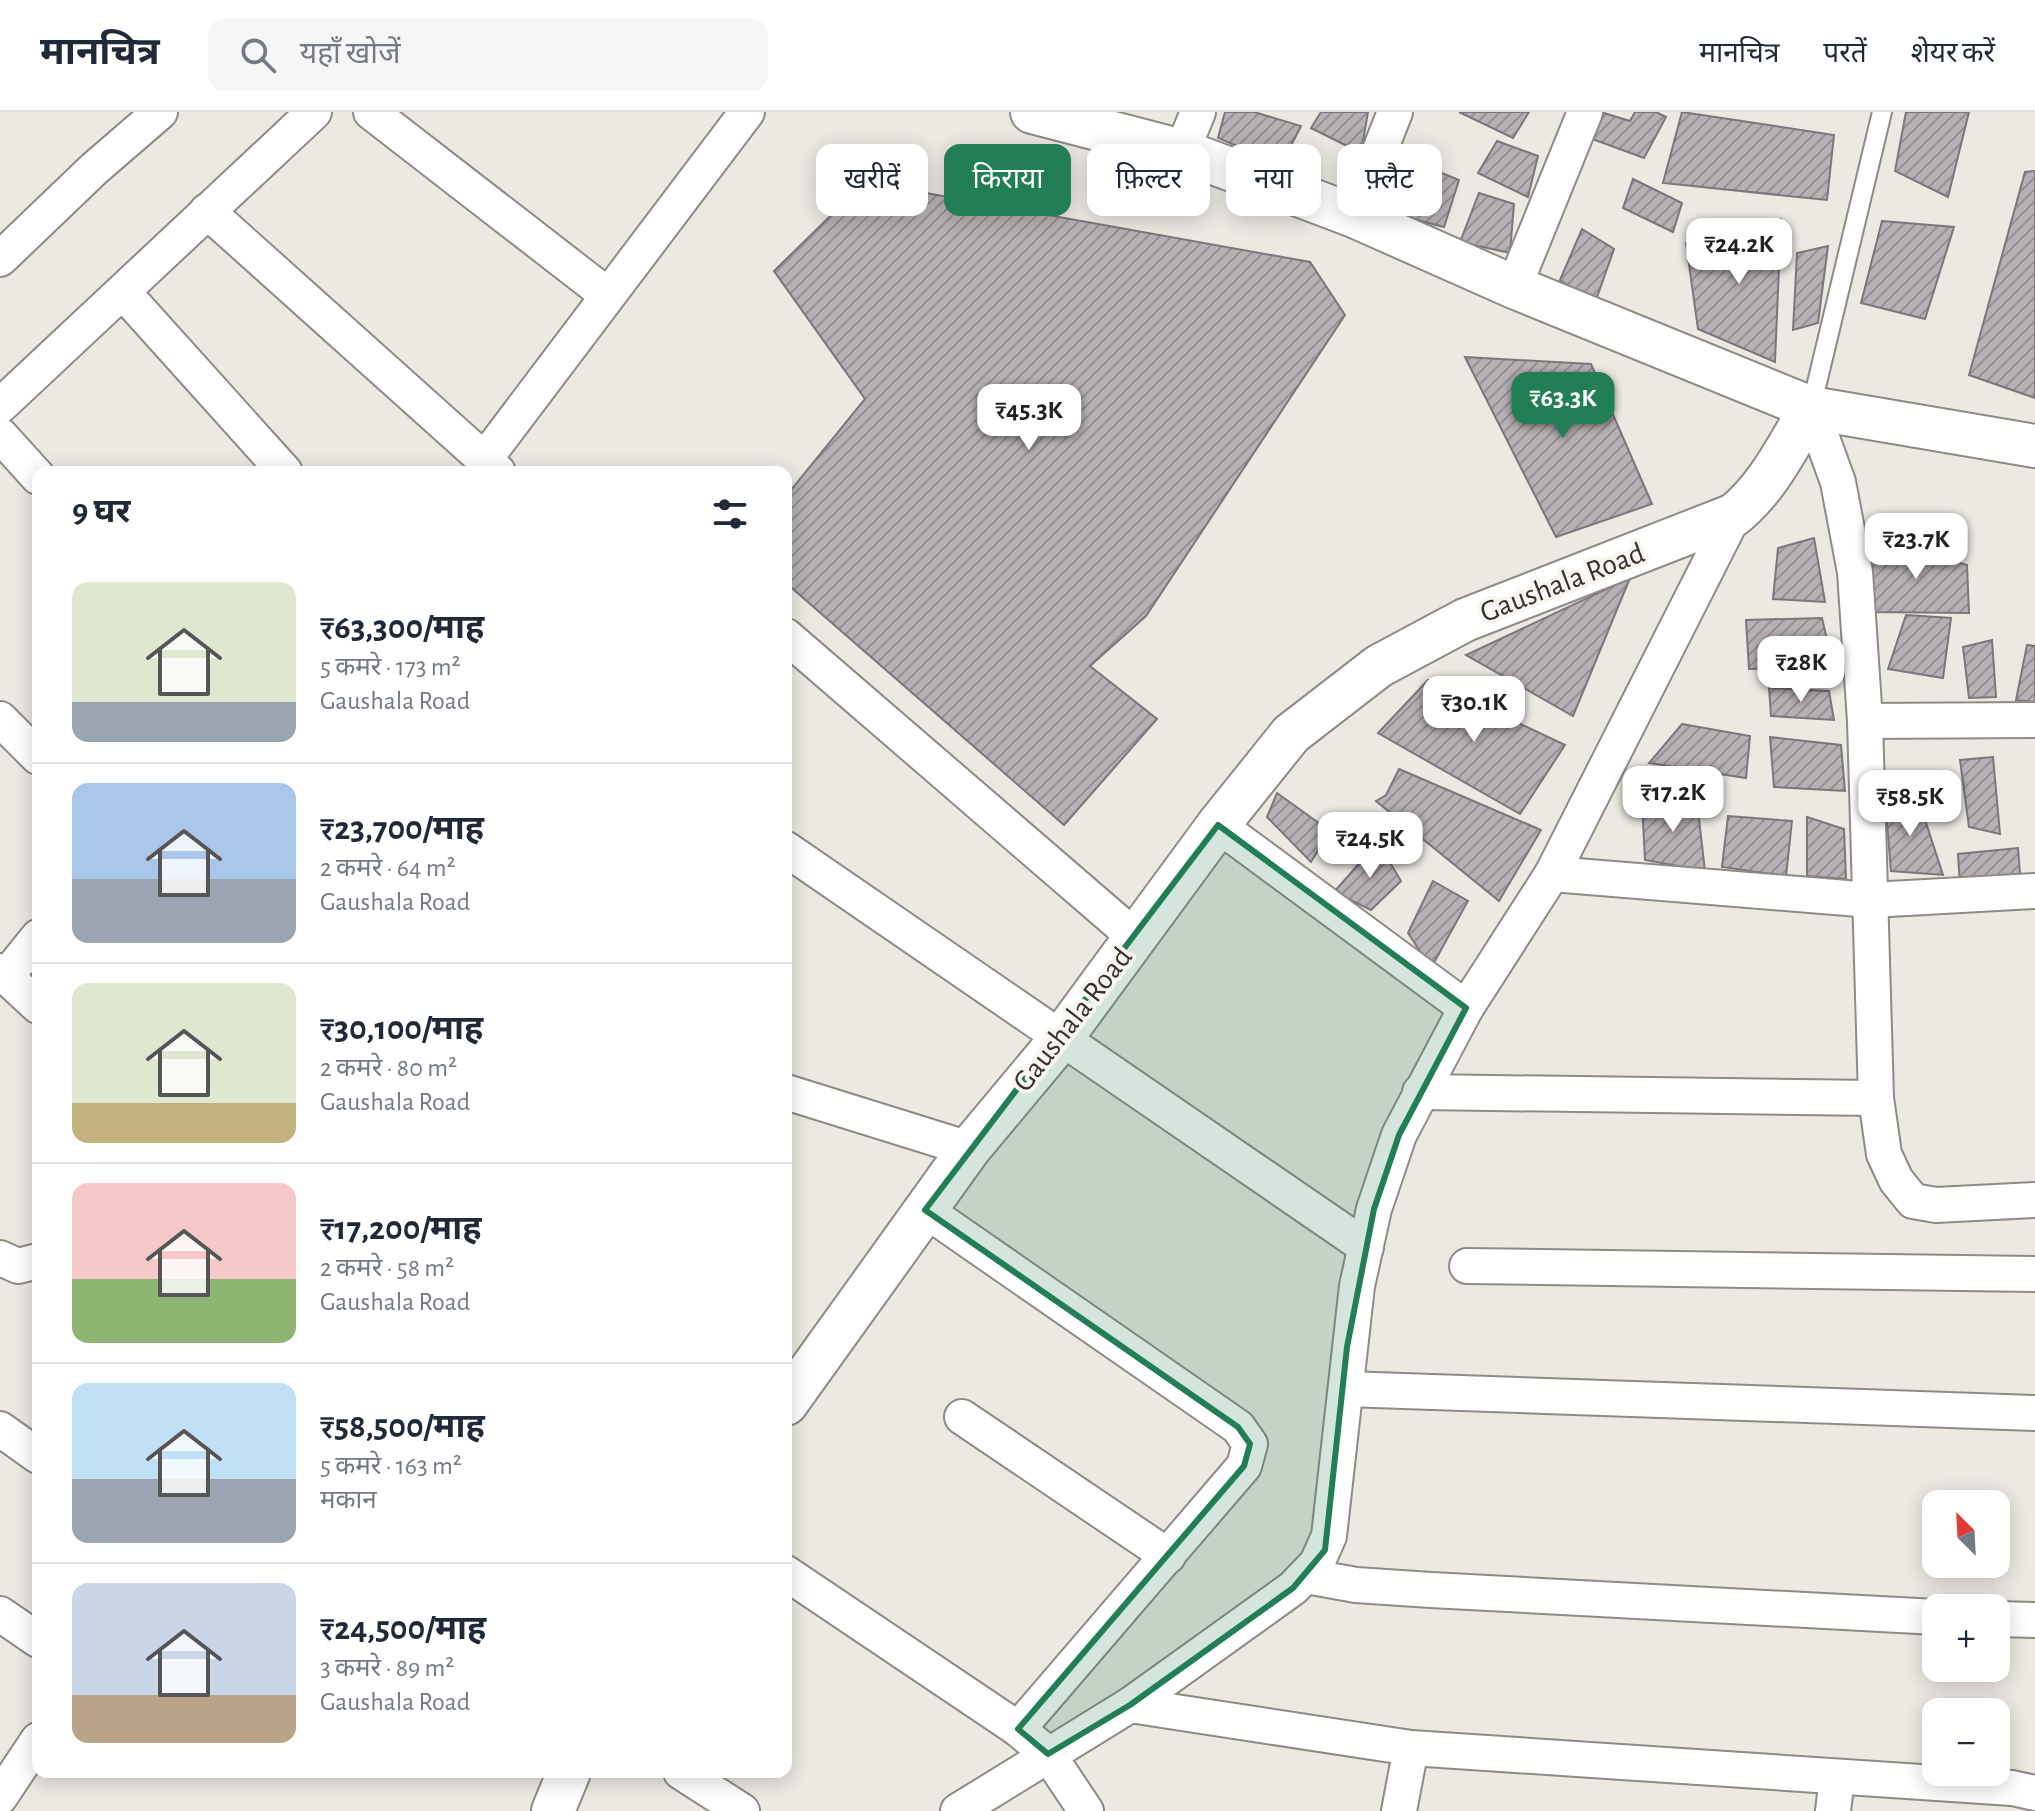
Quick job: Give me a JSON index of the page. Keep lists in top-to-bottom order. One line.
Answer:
{"streets":{"street":["Gaushala Road"]},"north":"top left","page":{"header":"मानचित्र","search":"यहाँ खोजें","nav":["मानचित्र","परतें","शेयर करें"],"chip":["खरीदें","किराया","फ़िल्टर","नया","फ़्लैट"],"price":["₹24.2K","₹63.3K","₹45.3K","₹23.7K","₹28K","₹30.1K","₹17.2K","₹58.5K","₹24.5K"],"heading":"9 घर","list":[{"name":"₹63,300/माह","note":"5 कमरे · 173 m² · Gaushala Road"},{"name":"₹23,700/माह","note":"2 कमरे · 64 m² · Gaushala Road"},{"name":"₹30,100/माह","note":"2 कमरे · 80 m² · Gaushala Road"},{"name":"₹17,200/माह","note":"2 कमरे · 58 m² · Gaushala Road"},{"name":"₹58,500/माह","note":"5 कमरे · 163 m² · मकान"},{"name":"₹24,500/माह","note":"3 कमरे · 89 m² · Gaushala Road"}],"map_buttons":["+","−"]}}
